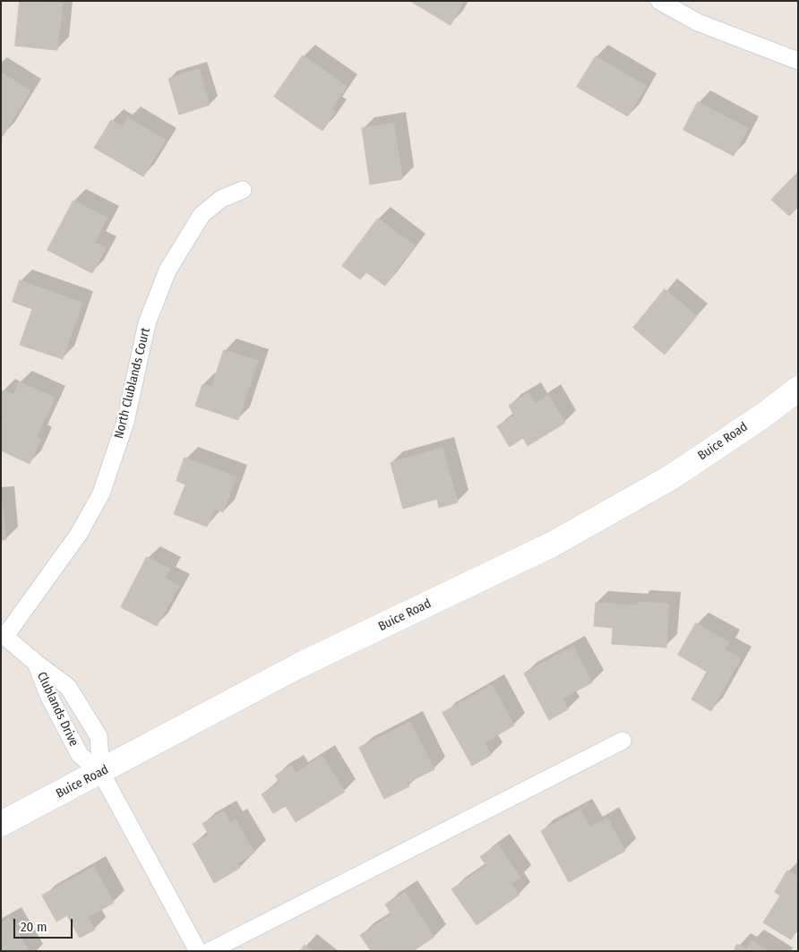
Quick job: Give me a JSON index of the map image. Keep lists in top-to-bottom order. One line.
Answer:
{"streets":{"street":["North Clublands Court","Buice Road","Clublands Drive"]},"crossings":[["North Clublands Court","Clublands Drive"],["Buice Road","Clublands Drive"]],"scale_bar":"20 m"}
